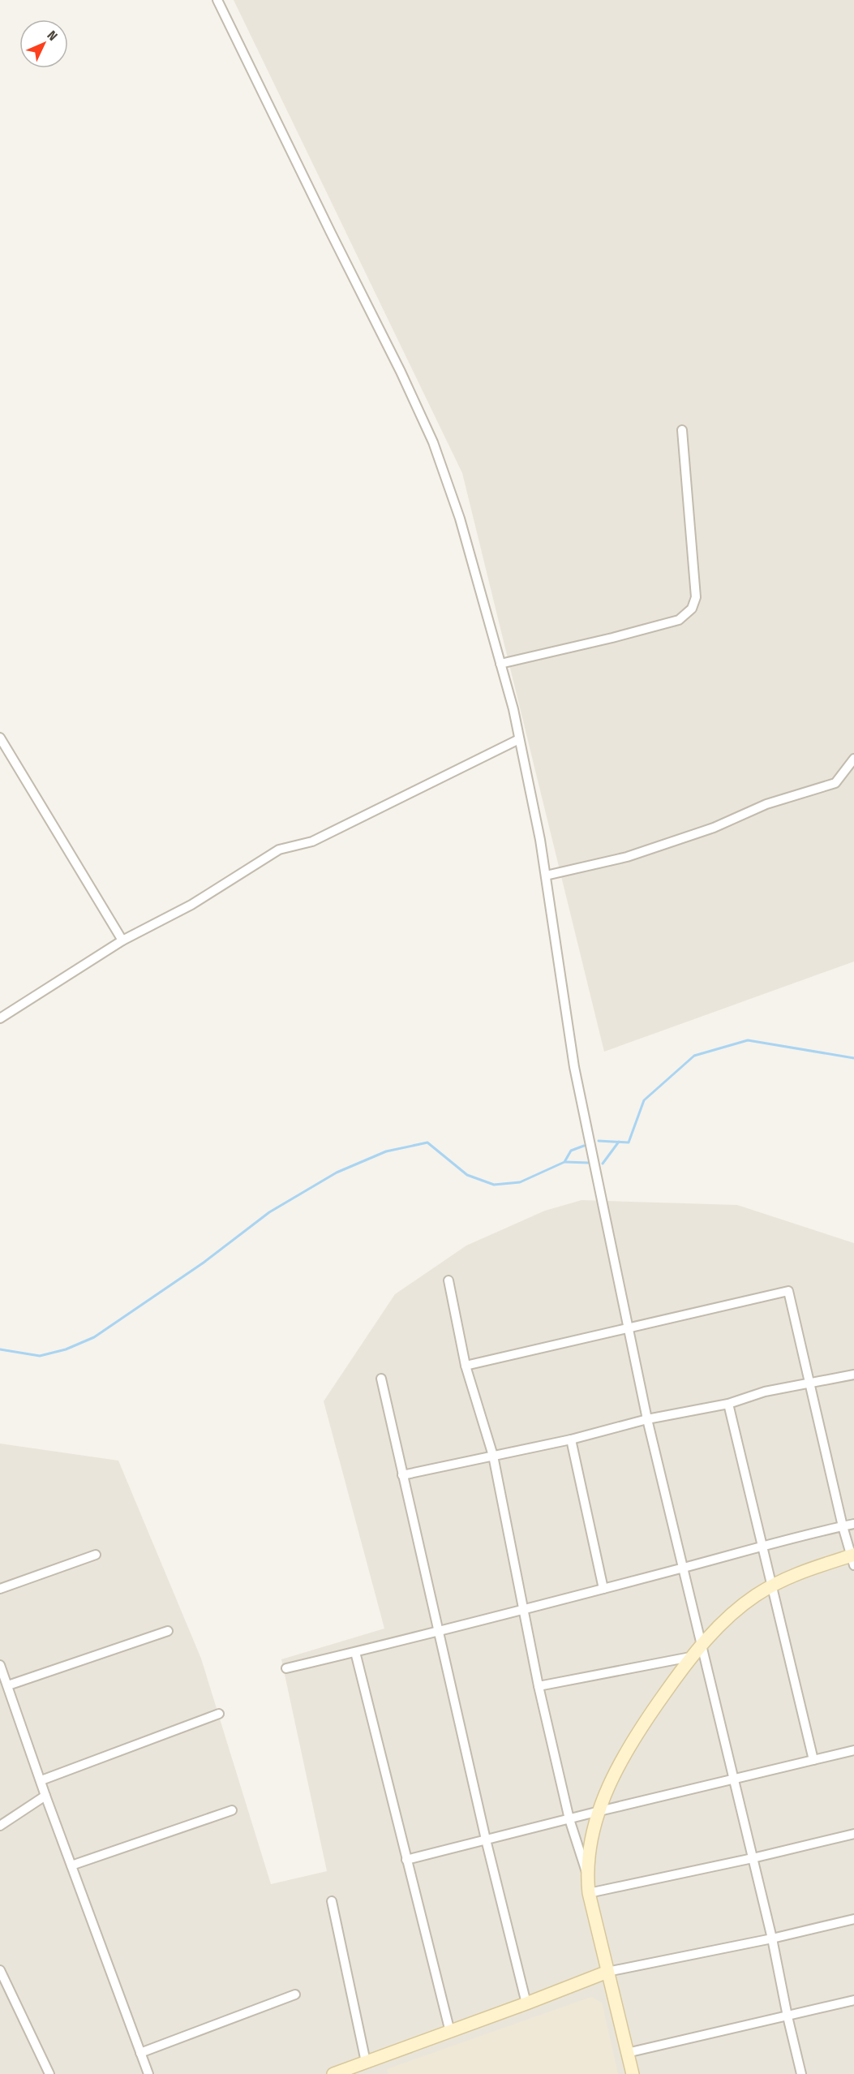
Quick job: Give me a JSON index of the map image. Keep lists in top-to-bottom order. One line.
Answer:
{"north":"top right"}
